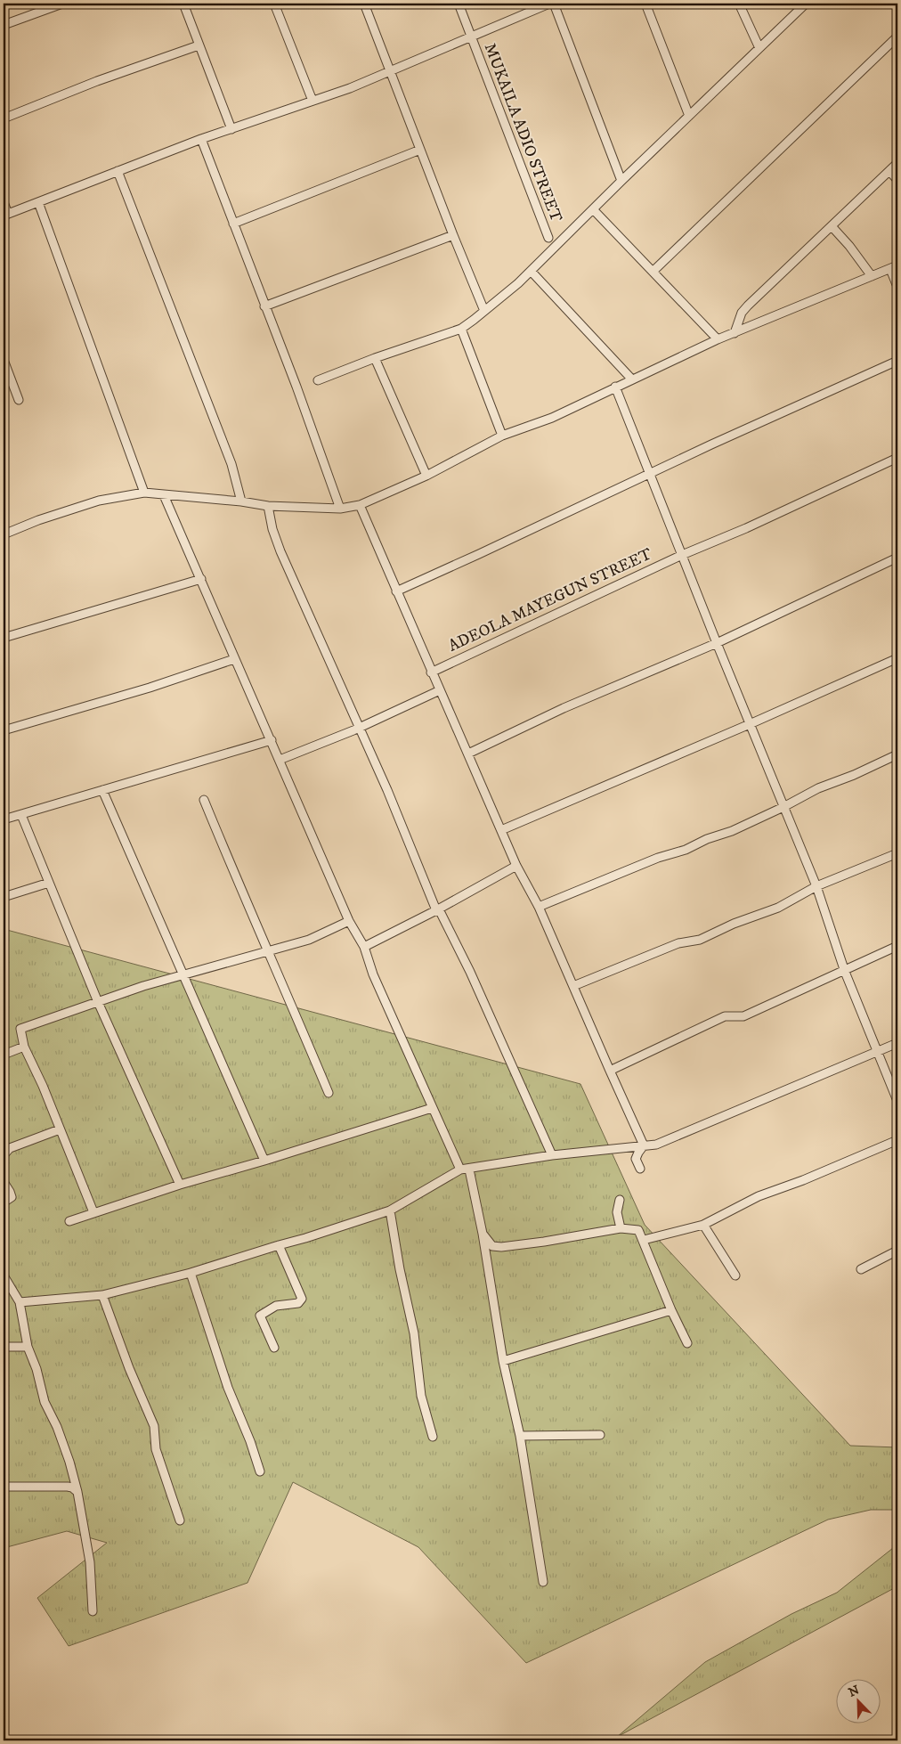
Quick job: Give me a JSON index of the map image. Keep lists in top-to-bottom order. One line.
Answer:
{"streets":{"street":["MUKAILA ADIO STREET","ADEOLA MAYEGUN STREET"]},"north":"top left"}
